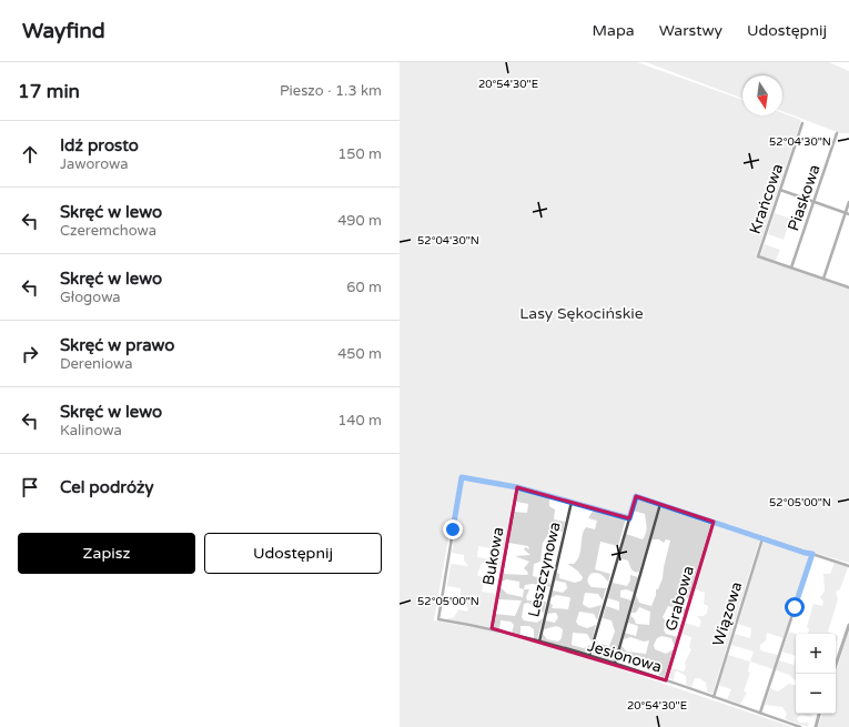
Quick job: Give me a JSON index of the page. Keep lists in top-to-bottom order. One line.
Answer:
{"streets":{"street":["Piaskowa","Krańcowa","Bukowa","Leszczynowa","Grabowa","Wiązowa","Jesionowa"]},"crossings":[["Piaskowa","Krańcowa"],["Bukowa","Jesionowa"],["Leszczynowa","Jesionowa"],["Grabowa","Jesionowa"],["Wiązowa","Jesionowa"]],"parks":["Lasy Sękocińskie"],"north":"bottom","page":{"header":"Wayfind","nav":["Mapa","Warstwy","Udostępnij"],"heading":["17 min","Pieszo · 1.3 km"],"list":[["Idź prosto","Jaworowa","150 m"],["Skręć w lewo","Czeremchowa","490 m"],["Skręć w lewo","Głogowa","60 m"],["Skręć w prawo","Dereniowa","450 m"],["Skręć w lewo","Kalinowa","140 m"],"Cel podróży"],"buttons":["Zapisz","Udostępnij"],"map_buttons":["+","−"]},"coordinates":["20°54'30\"E","52°04'30\"N","52°05'00\"N"]}
